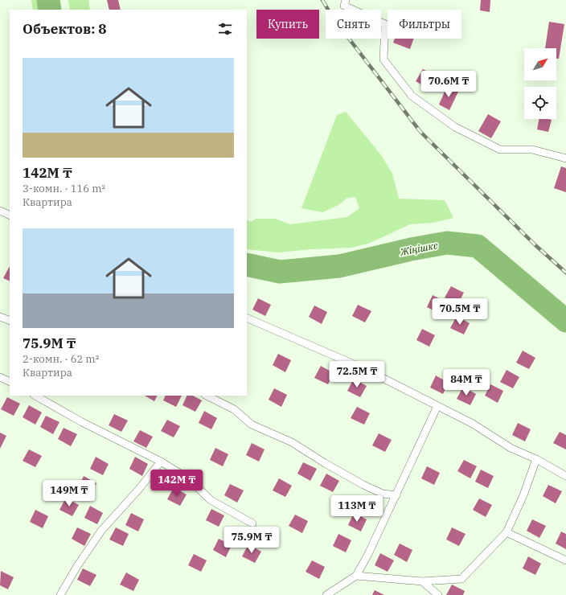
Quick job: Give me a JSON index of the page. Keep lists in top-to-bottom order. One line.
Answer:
{"water":["Жіңішке"],"north":"top right","page":{"chip":["Купить","Снять","Фильтры"],"heading":"Объектов: 8","list":[{"name":"142M ₸","note":"3-комн. · 116 m² · Квартира"},{"name":"75.9M ₸","note":"2-комн. · 62 m² · Квартира"}],"price":["70.6M ₸","70.5M ₸","72.5M ₸","84M ₸","142M ₸","149M ₸","113M ₸","75.9M ₸"]}}
